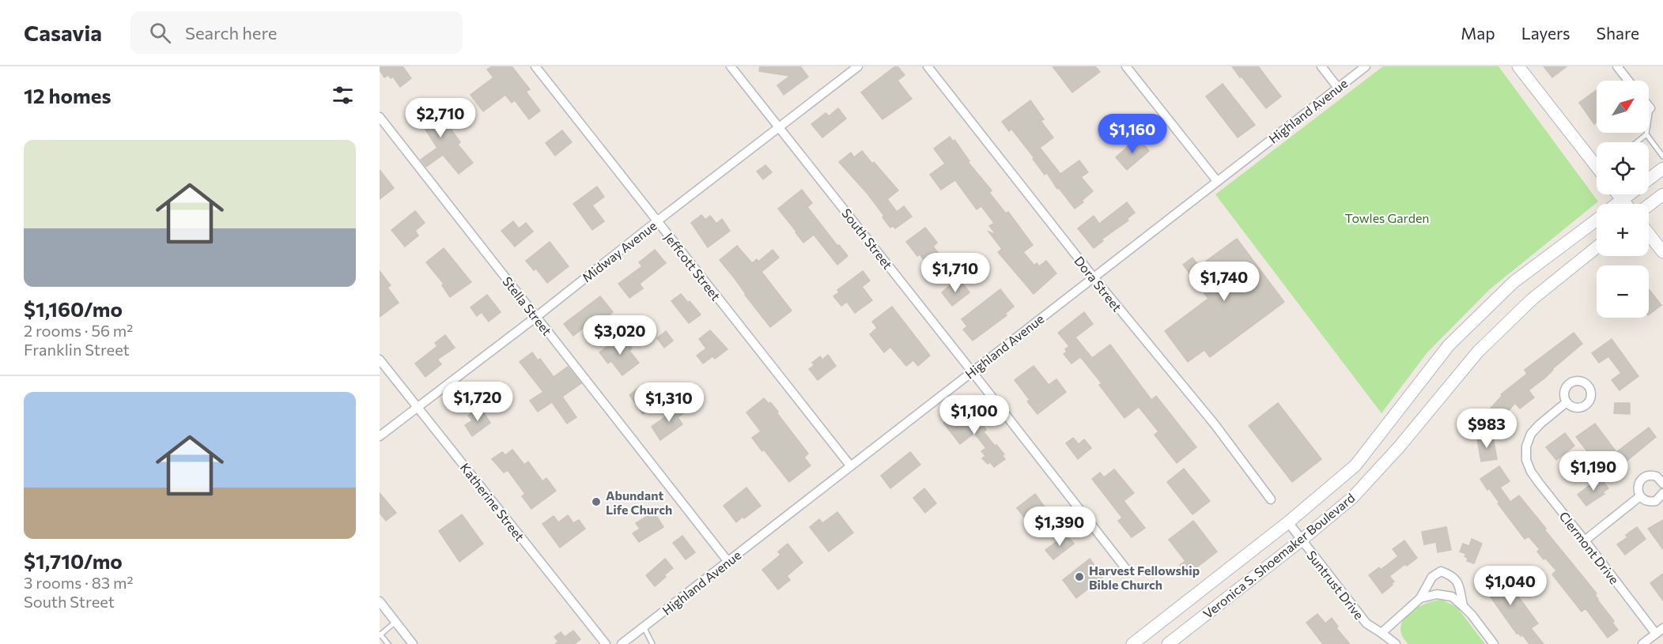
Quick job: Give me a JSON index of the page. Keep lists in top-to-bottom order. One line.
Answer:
{"streets":{"street":["Highland Avenue","South Street","Midway Avenue","Jeffcott Street","Dora Street","Stella Street","Katherine Street","Clermont Drive","Veronica S. Shoemaker Boulevard","Suntrust Drive"]},"crossings":[["Highland Avenue","South Street"],["Highland Avenue","Jeffcott Street"],["Highland Avenue","Dora Street"],["Highland Avenue","Stella Street"],["South Street","Midway Avenue"],["Midway Avenue","Jeffcott Street"],["Midway Avenue","Stella Street"],["Midway Avenue","Katherine Street"],["Veronica S. Shoemaker Boulevard","Suntrust Drive"]],"parks":["Towles Garden"],"places":["Abundant Life Church","Harvest Fellowship Bible Church"],"north":"top right","page":{"header":"Casavia","search":"Search here","nav":["Map","Layers","Share"],"heading":"12 homes","map_buttons":["+","−"],"price":["$2,710","$1,160","$1,710","$1,740","$3,020","$1,720","$1,310","$1,100","$983","$1,190","$1,390","$1,040"],"list":[{"name":"$1,160/mo","note":"2 rooms · 56 m² · Franklin Street"},{"name":"$1,710/mo","note":"3 rooms · 83 m² · South Street"}]}}
